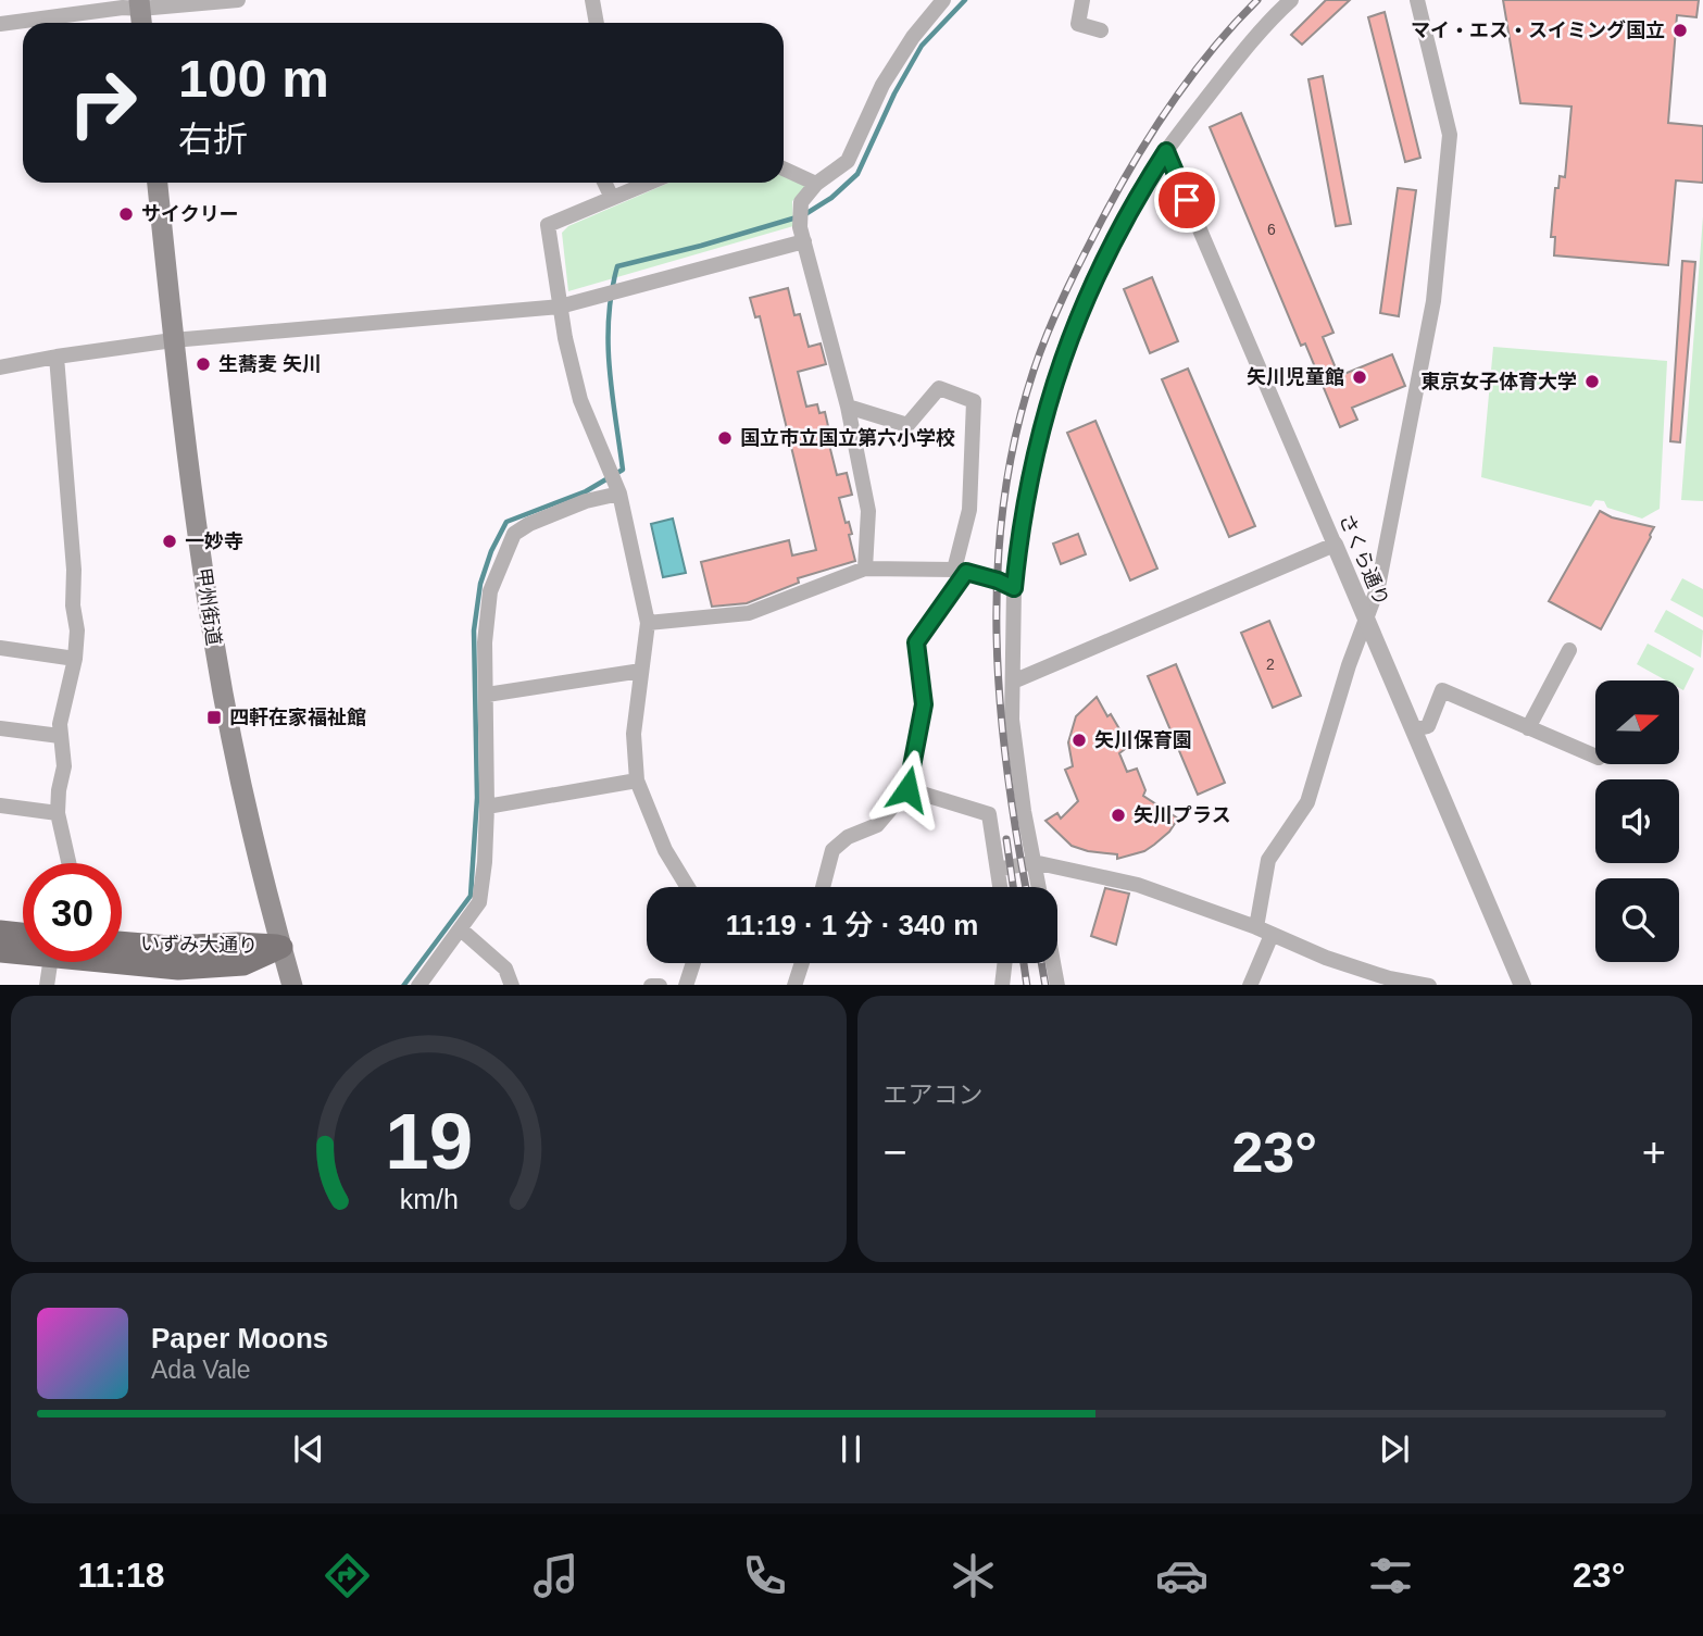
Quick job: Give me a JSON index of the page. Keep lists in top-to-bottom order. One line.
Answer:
{"streets":{"main road":["甲州街道","いずみ大通り"],"street":["さくら通り"]},"crossings":[["甲州街道","いずみ大通り"]],"places":{"other":["マイ・エス・スイミング国立","サイクリー","生蕎麦 矢川","矢川児童館","東京女子体育大学","国立市立国立第六小学校","一妙寺","矢川保育園","矢川プラス"],"transit":["四軒在家福祉館"]},"house_numbers":["6","2"],"north":"right","page":{"turn":["100 m","右折"],"limit":"30","trip":"11:19 · 1 分 · 340 m","tile":"エアコン","heat":["−","23°","+"],"song":["Paper Moons","Ada Vale"],"tabs":["11:18","23°"],"gauge":["19","km/h"]}}
